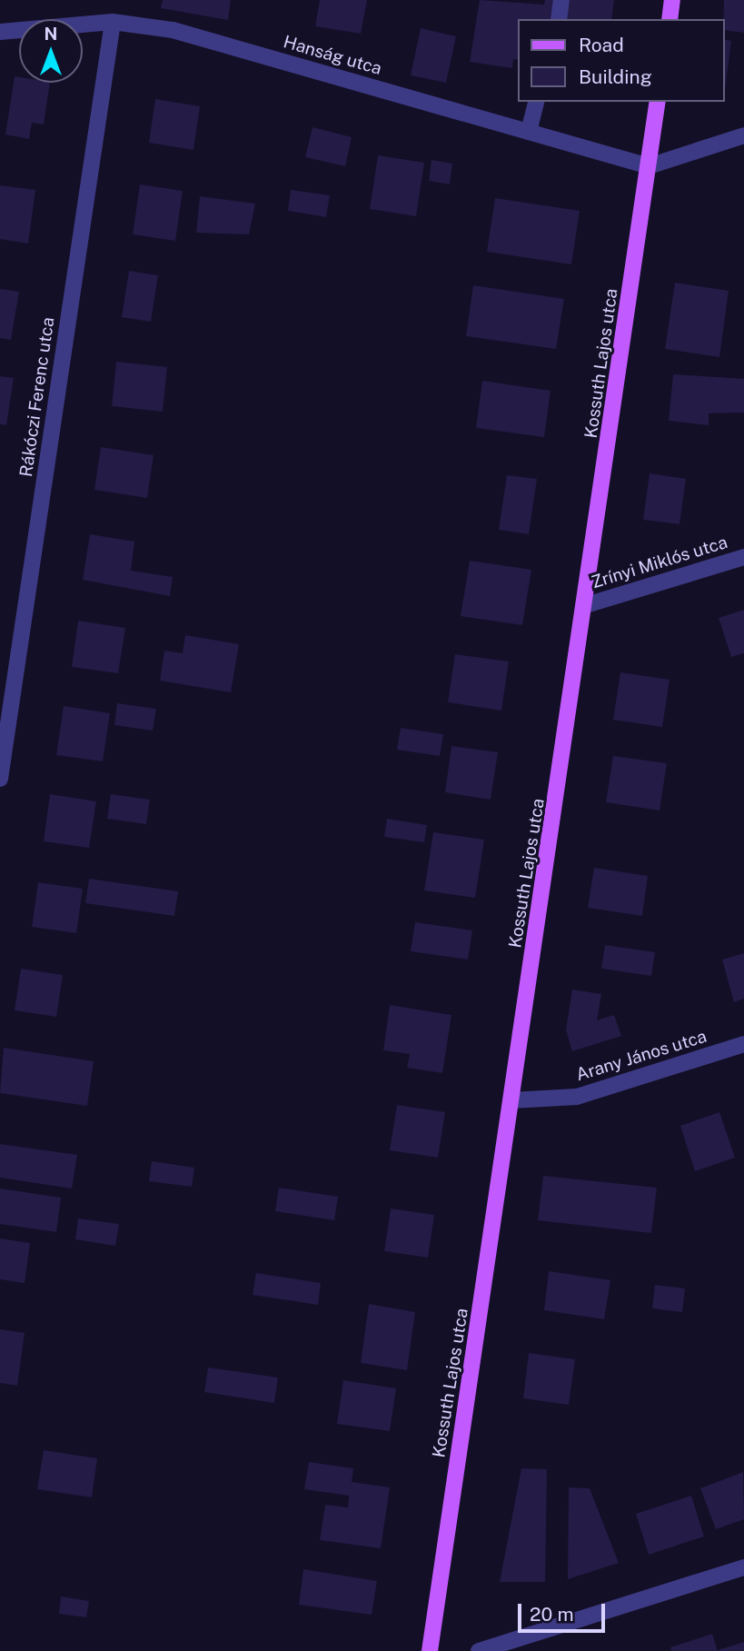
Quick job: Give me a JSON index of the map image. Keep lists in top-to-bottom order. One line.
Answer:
{"streets":{"main road":["Kossuth Lajos utca"],"street":["Hanság utca","Rákóczi Ferenc utca","Zrínyi Miklós utca","Arany János utca"]},"crossings":[["Hanság utca","Kossuth Lajos utca"],["Hanság utca","Rákóczi Ferenc utca"],["Kossuth Lajos utca","Zrínyi Miklós utca"],["Kossuth Lajos utca","Arany János utca"]],"legend":["Road","Building"],"scale_bar":"20 m","north":"top"}
